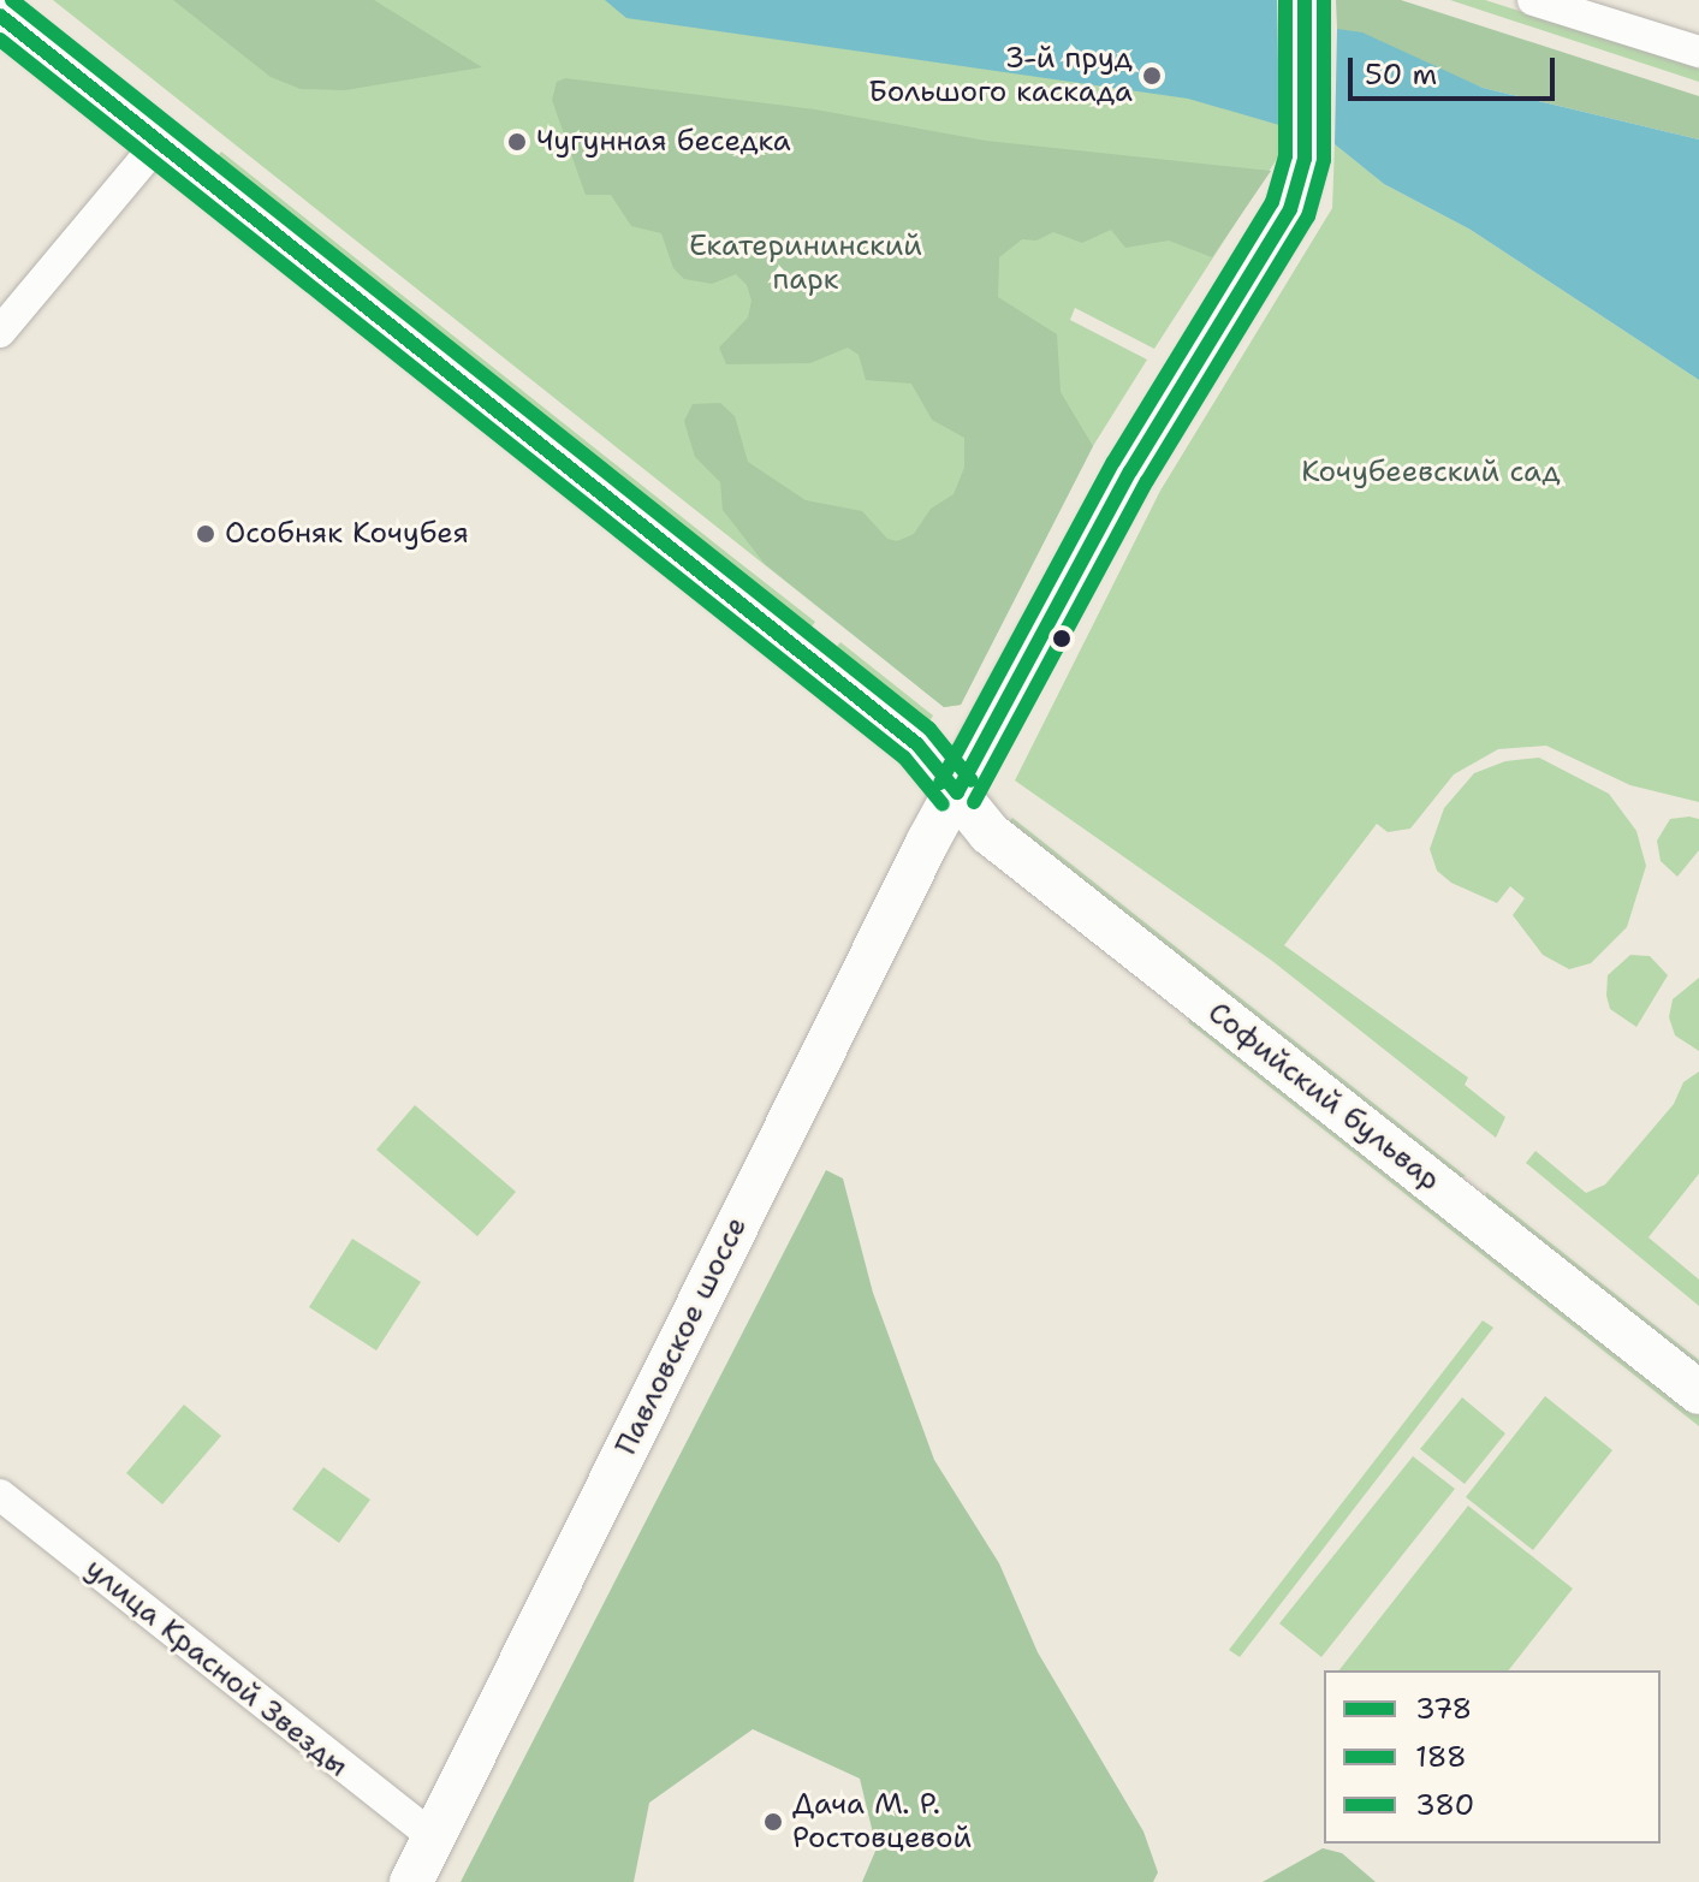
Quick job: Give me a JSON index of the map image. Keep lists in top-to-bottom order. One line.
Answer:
{"streets":{"main road":["Софийский бульвар","Павловское шоссе"],"street":["улица Красной Звезды"]},"crossings":[["Софийский бульвар","Павловское шоссе"],["Павловское шоссе","улица Красной Звезды"]],"parks":["Екатерининский парк","Кочубеевский сад"],"places":["3-й пруд Большого каскада","Чугунная беседка","Особняк Кочубея","Дача М. Р. Ростовцевой"],"lines":["transit line 378","transit line 188","transit line 380"],"legend":["378","188","380"],"scale_bar":"50 m"}
